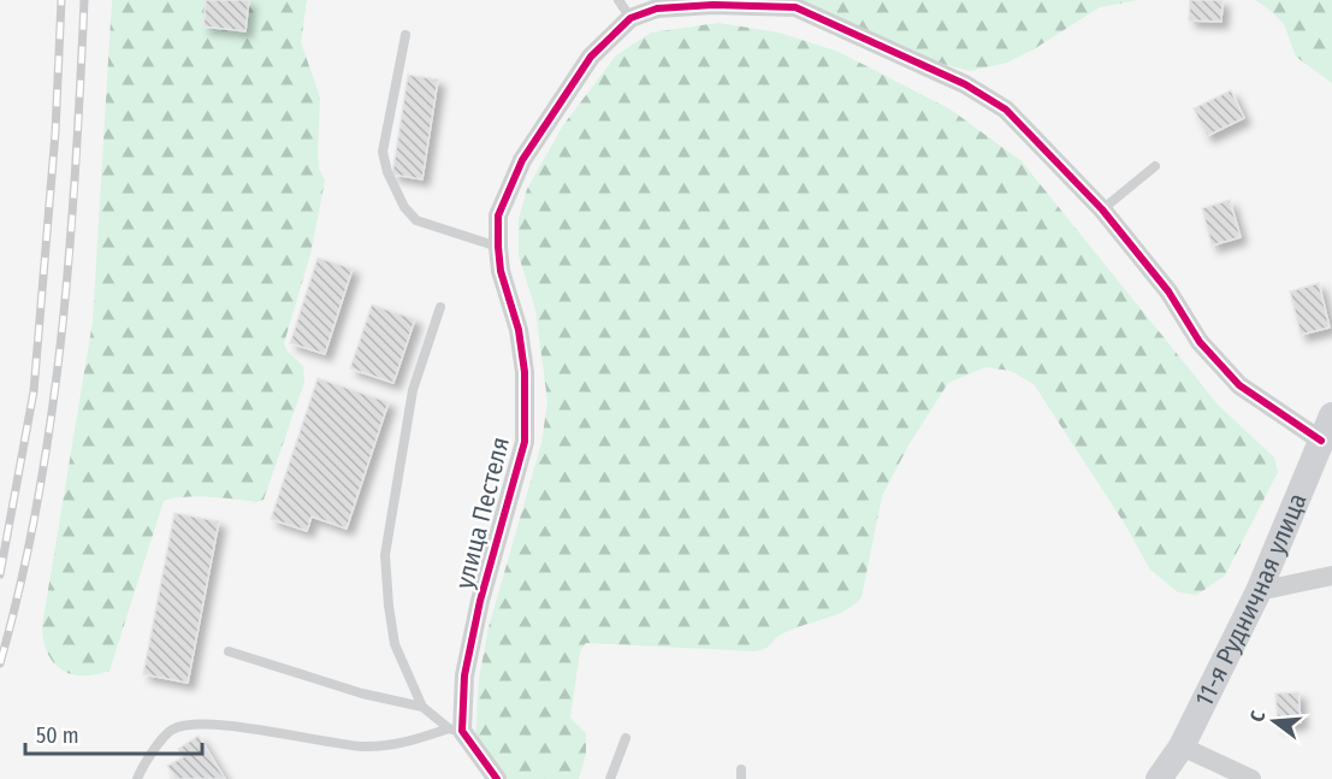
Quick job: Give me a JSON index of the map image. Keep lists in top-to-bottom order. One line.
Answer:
{"streets":{"main road":["11-я Рудничная улица"],"street":["улица Пестеля"]},"scale_bar":"50 m","north":"left"}
